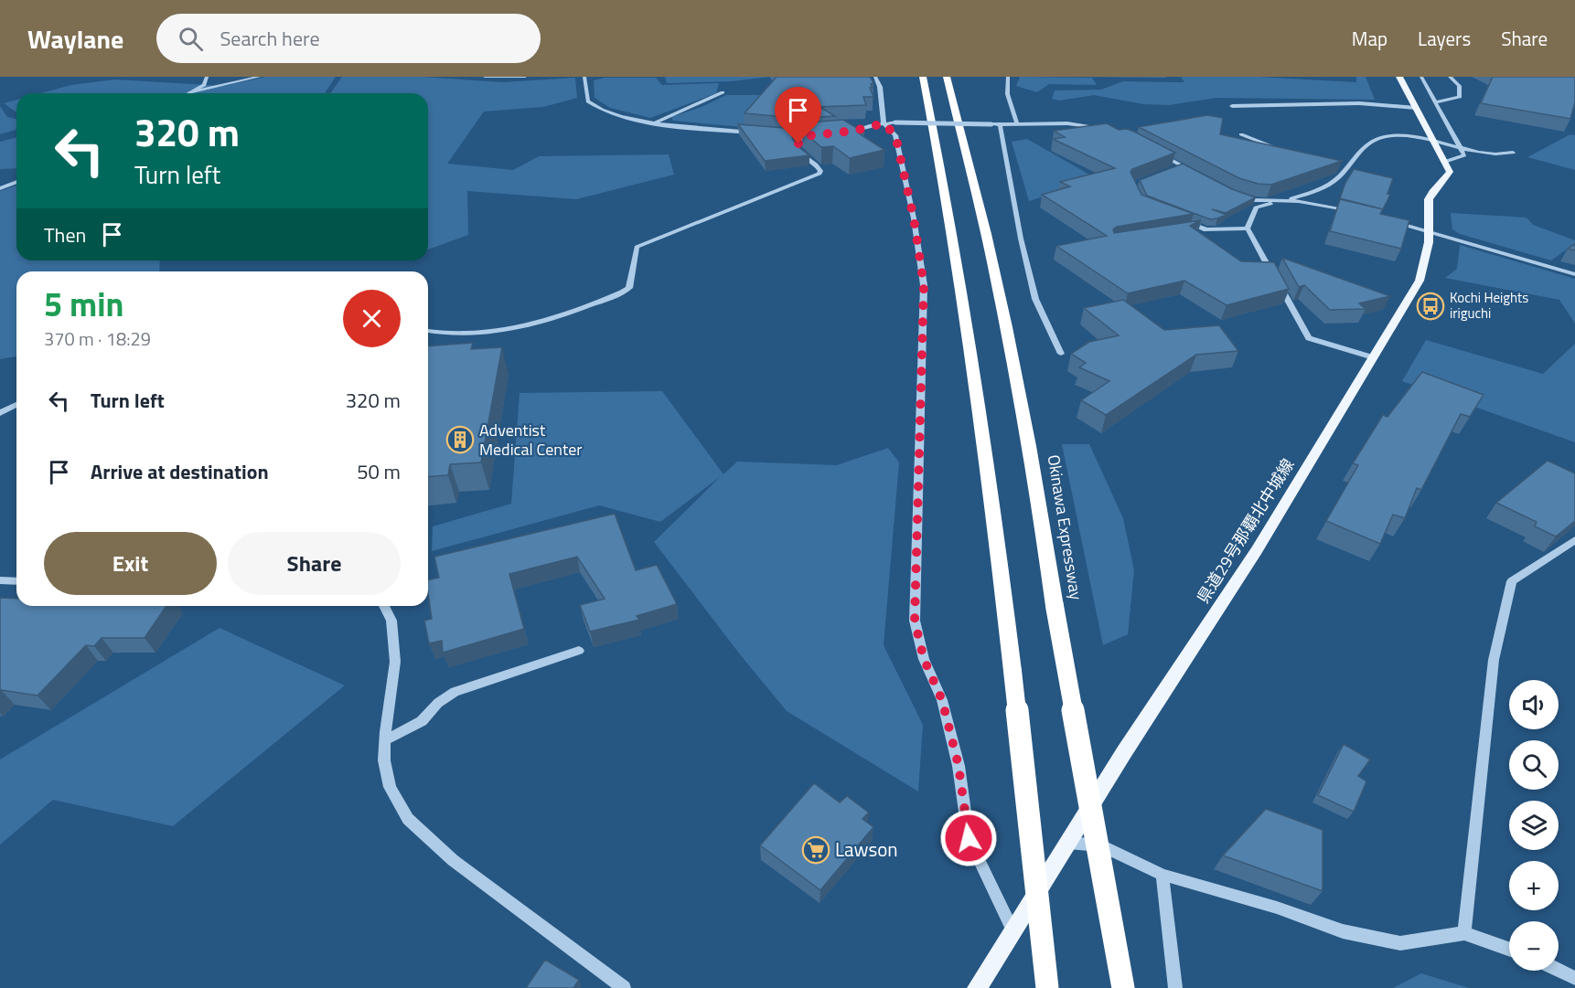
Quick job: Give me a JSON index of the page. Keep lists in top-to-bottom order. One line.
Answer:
{"streets":{"highway":["Okinawa Expressway"],"main road":["県道29号那覇北中城線"]},"places":{"bus stop":["Kochi Heights iriguchi"],"building":["Adventist Medical Center"],"supermarket":["Lawson"]},"page":{"header":"Waylane","search":"Search here","nav":["Map","Layers","Share"],"turn":["320 m","Turn left"],"then":"Then","heading":["5 min","370 m · 18:29"],"list":[{"name":"Turn left","value":"320 m"},{"name":"Arrive at destination","value":"50 m"}],"buttons":["Exit","Share"],"map_buttons":["+","−"]}}
